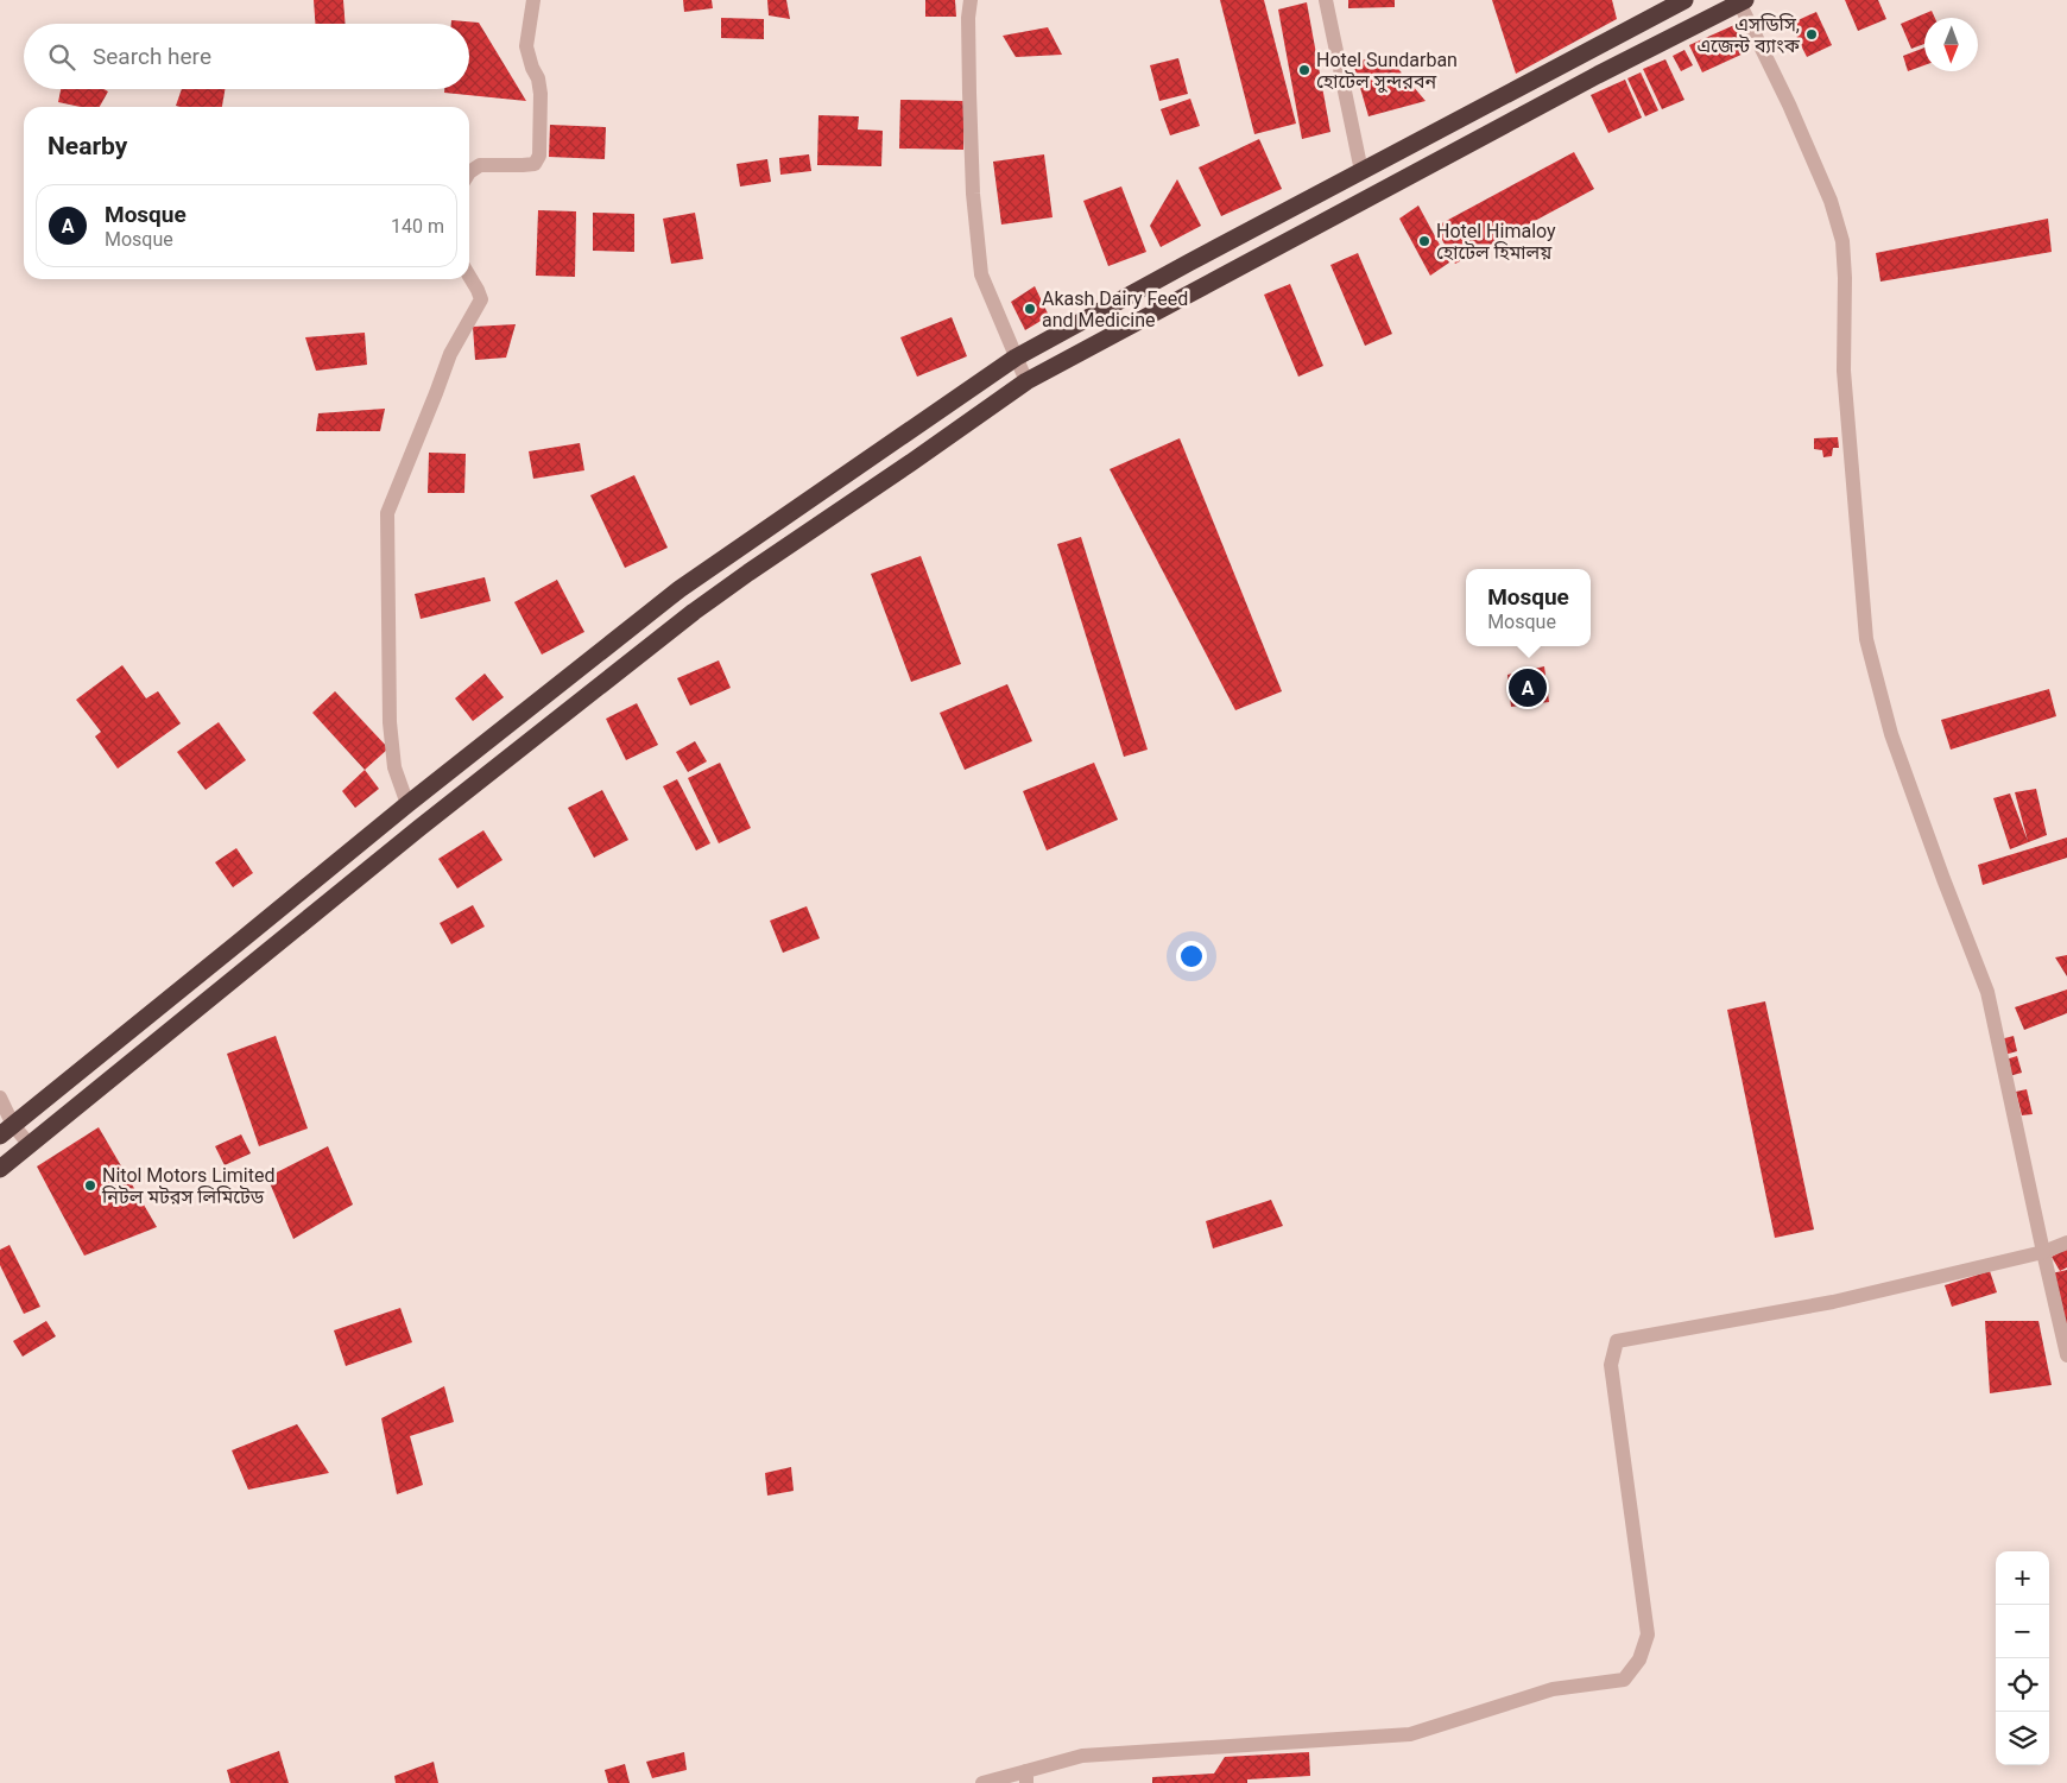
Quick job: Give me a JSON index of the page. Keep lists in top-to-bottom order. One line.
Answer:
{"places":["এসডিসি, এজেন্ট ব্যাংক","Hotel Sundarban হোটেল সুন্দরবন","Hotel Himaloy হোটেল হিমালয়","Akash Dairy Feed and Medicine","Nitol Motors Limited নিটল মটরস লিমিটেড"],"north":"bottom","page":{"search":"Search here","heading":"Nearby","list":[{"mark":"A","name":"Mosque","note":"Mosque","value":"140 m"}],"popup":["Mosque","Mosque"],"pins":"A","map_buttons":["+","−"]}}
